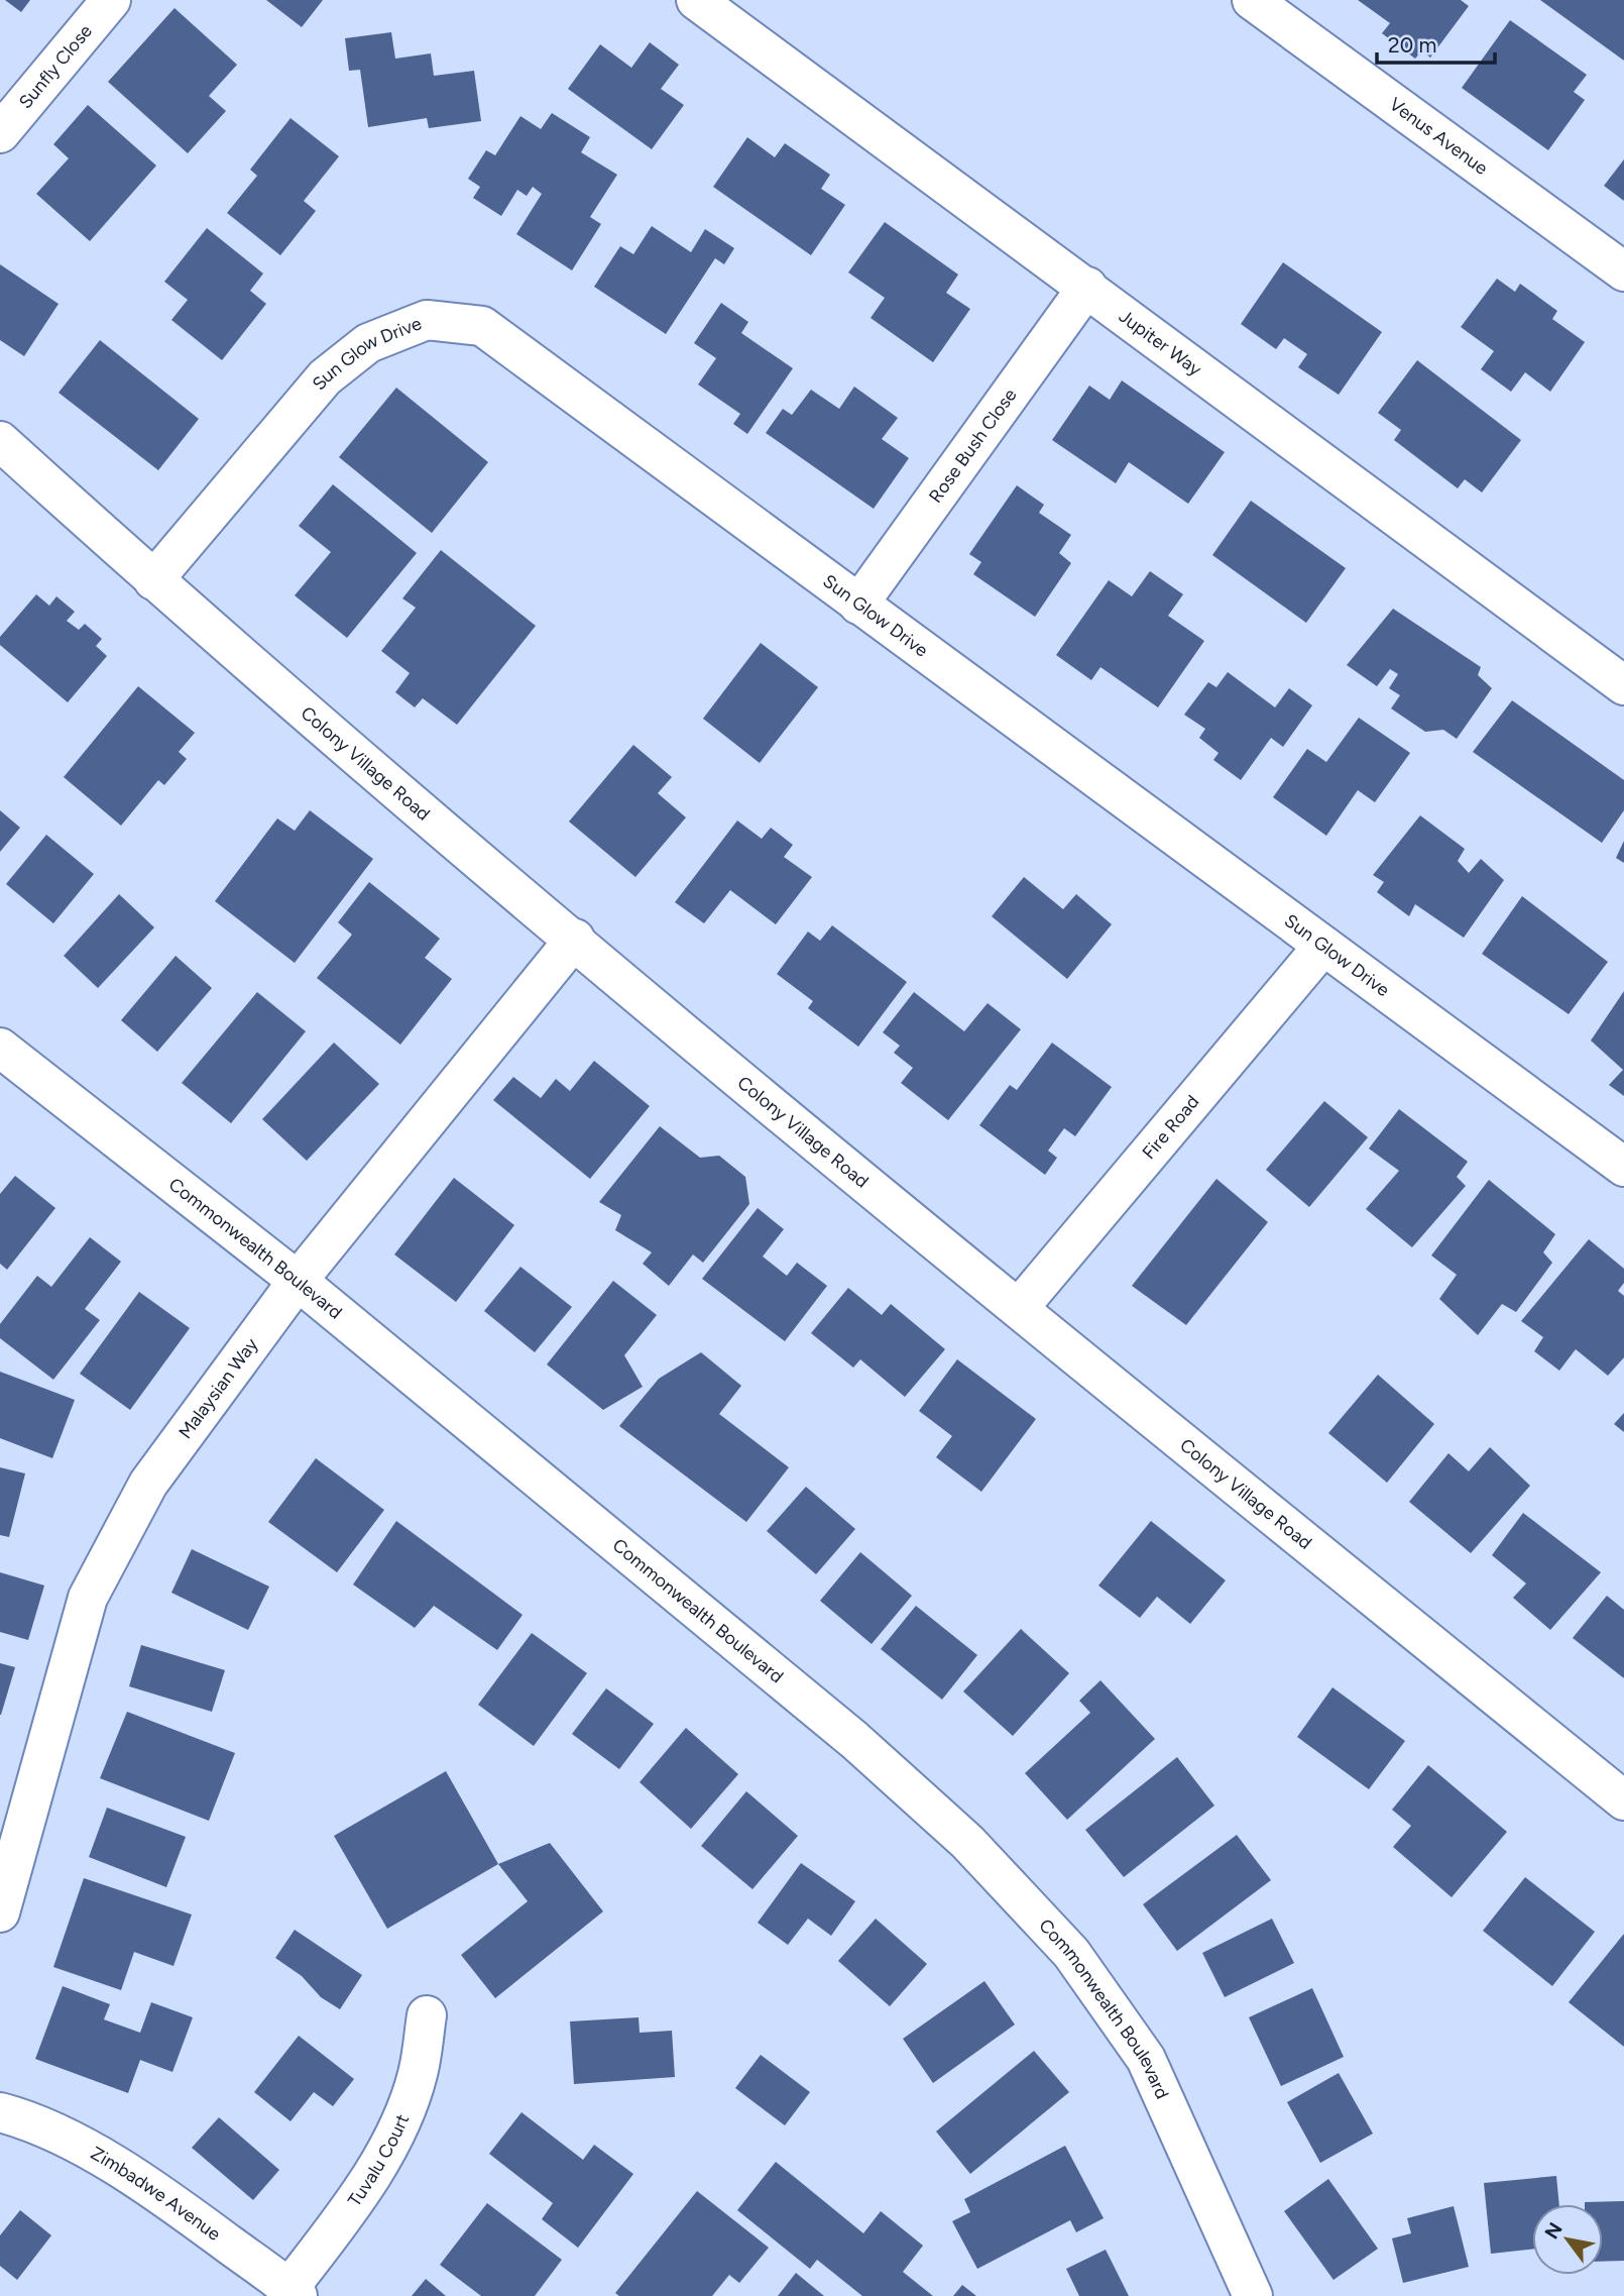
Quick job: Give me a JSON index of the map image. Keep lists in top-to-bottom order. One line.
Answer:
{"streets":{"street":["Sunfly Close","Venus Avenue","Jupiter Way","Sun Glow Drive","Rose Bush Close","Colony Village Road","Fire Road","Commonwealth Boulevard","Malaysian Way","Tuvalu Court","Zimbadwe Avenue"]},"crossings":[["Jupiter Way","Rose Bush Close"],["Sun Glow Drive","Rose Bush Close"],["Sun Glow Drive","Colony Village Road"],["Sun Glow Drive","Fire Road"],["Colony Village Road","Fire Road"],["Colony Village Road","Malaysian Way"],["Commonwealth Boulevard","Malaysian Way"],["Tuvalu Court","Zimbadwe Avenue"]],"scale_bar":"20 m","north":"top left"}
